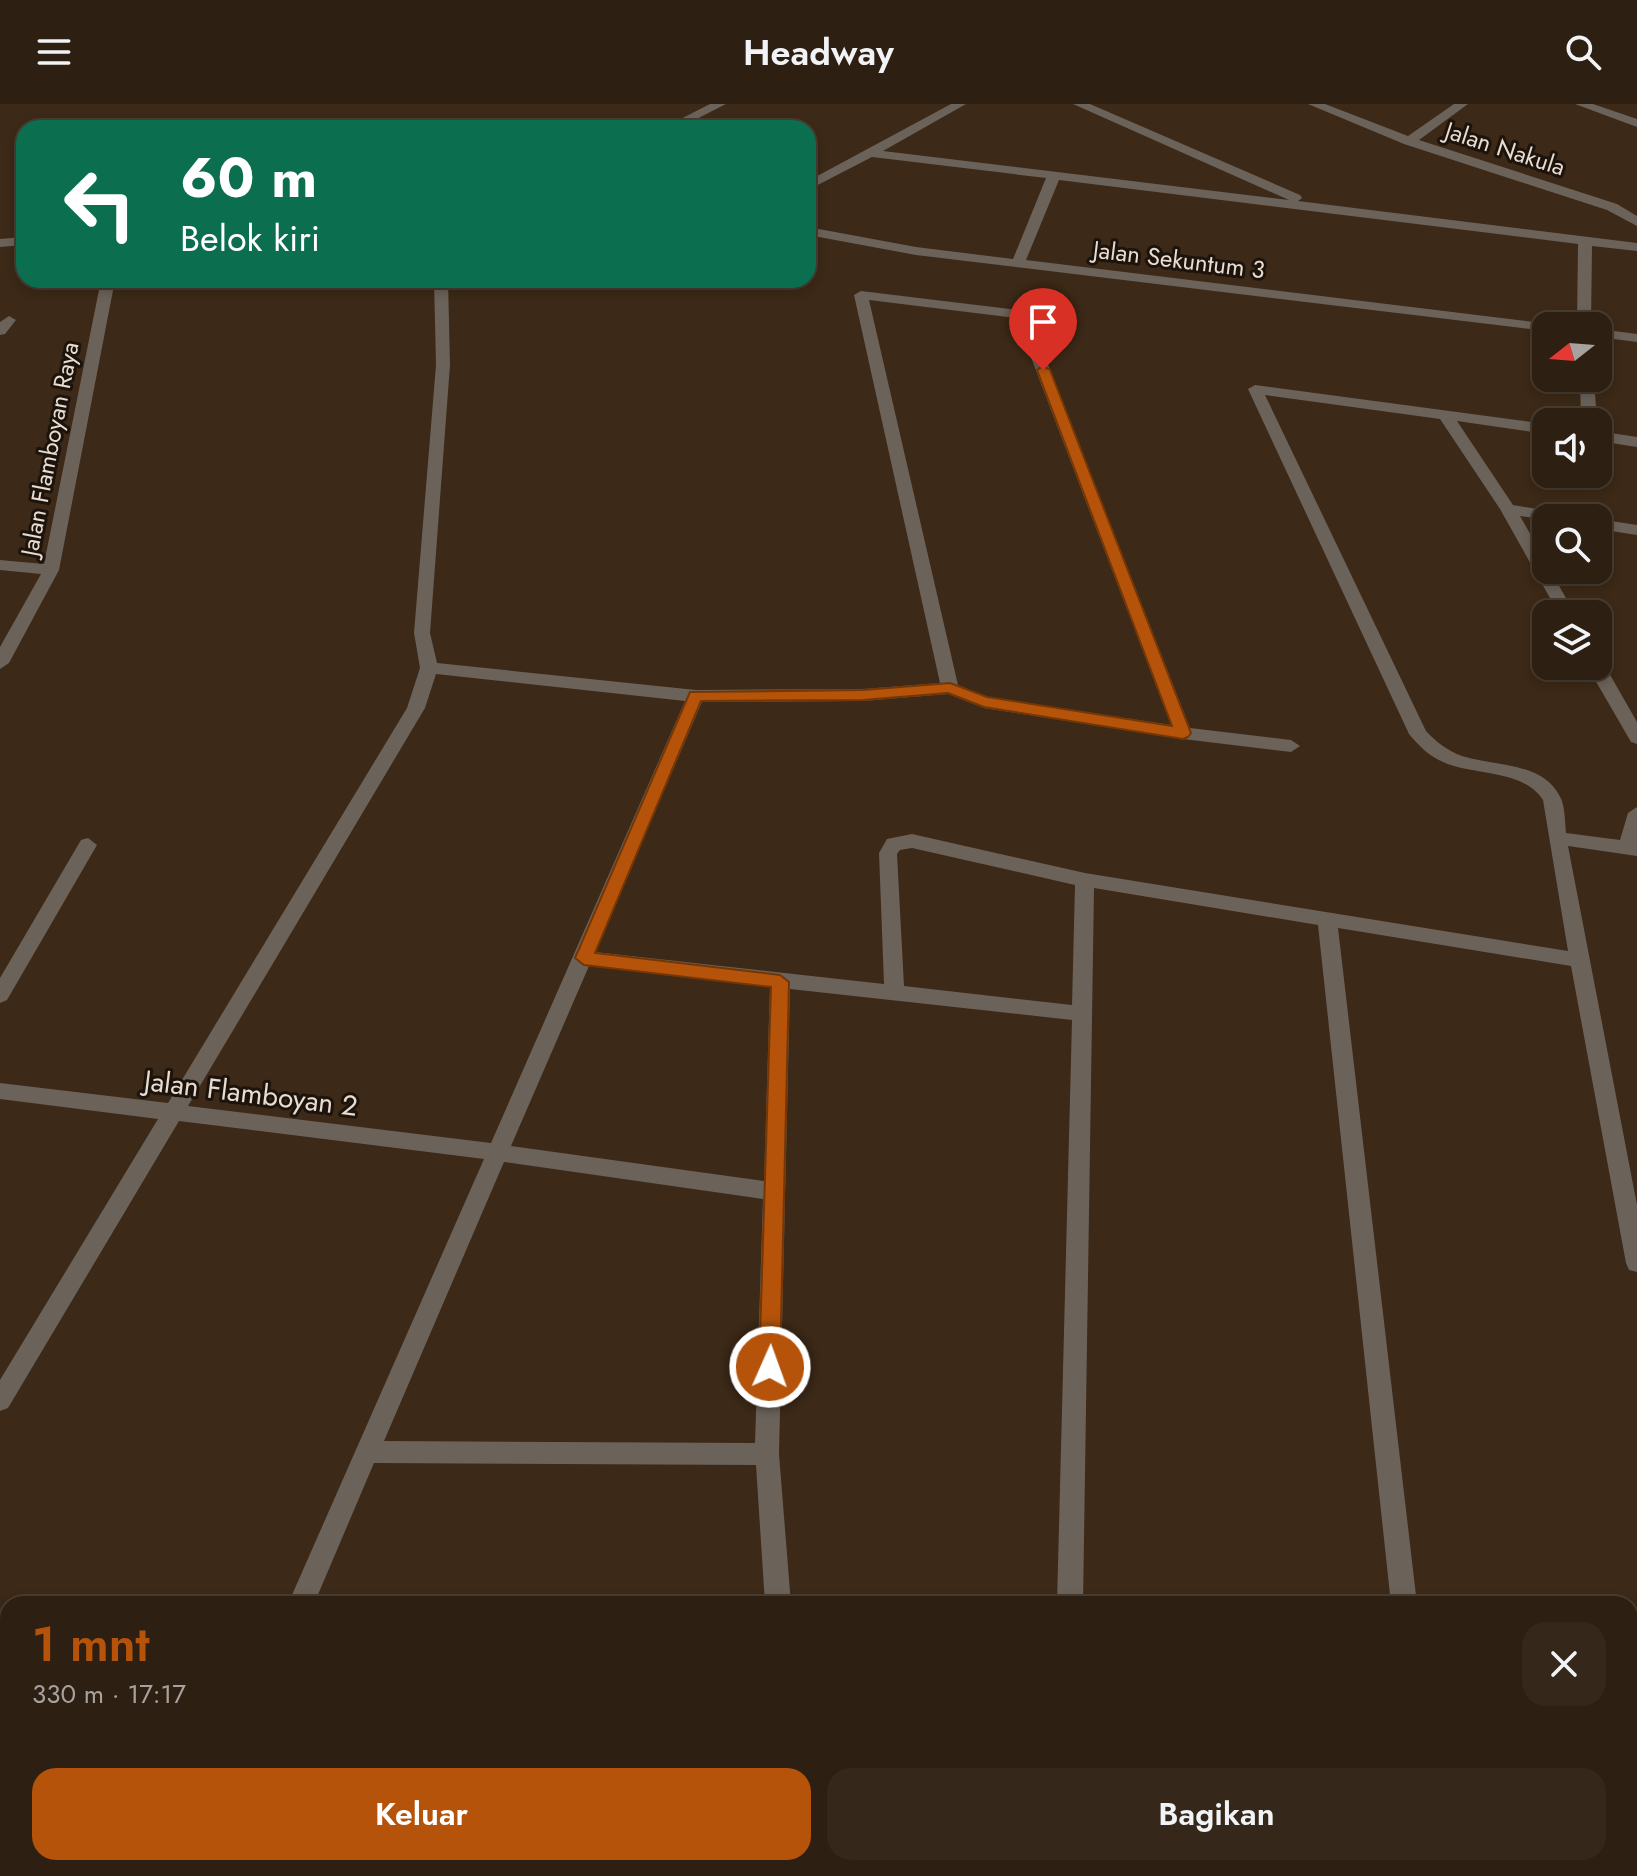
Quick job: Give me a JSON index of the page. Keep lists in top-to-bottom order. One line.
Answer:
{"streets":{"street":["Jalan Nakula","Jalan Sekuntum 3","Jalan Flamboyan Raya","Jalan Flamboyan 2"]},"north":"left","page":{"header":"Headway","turn":["60 m","Belok kiri"],"heading":["1 mnt","330 m · 17:17"],"buttons":["Keluar","Bagikan"]}}
